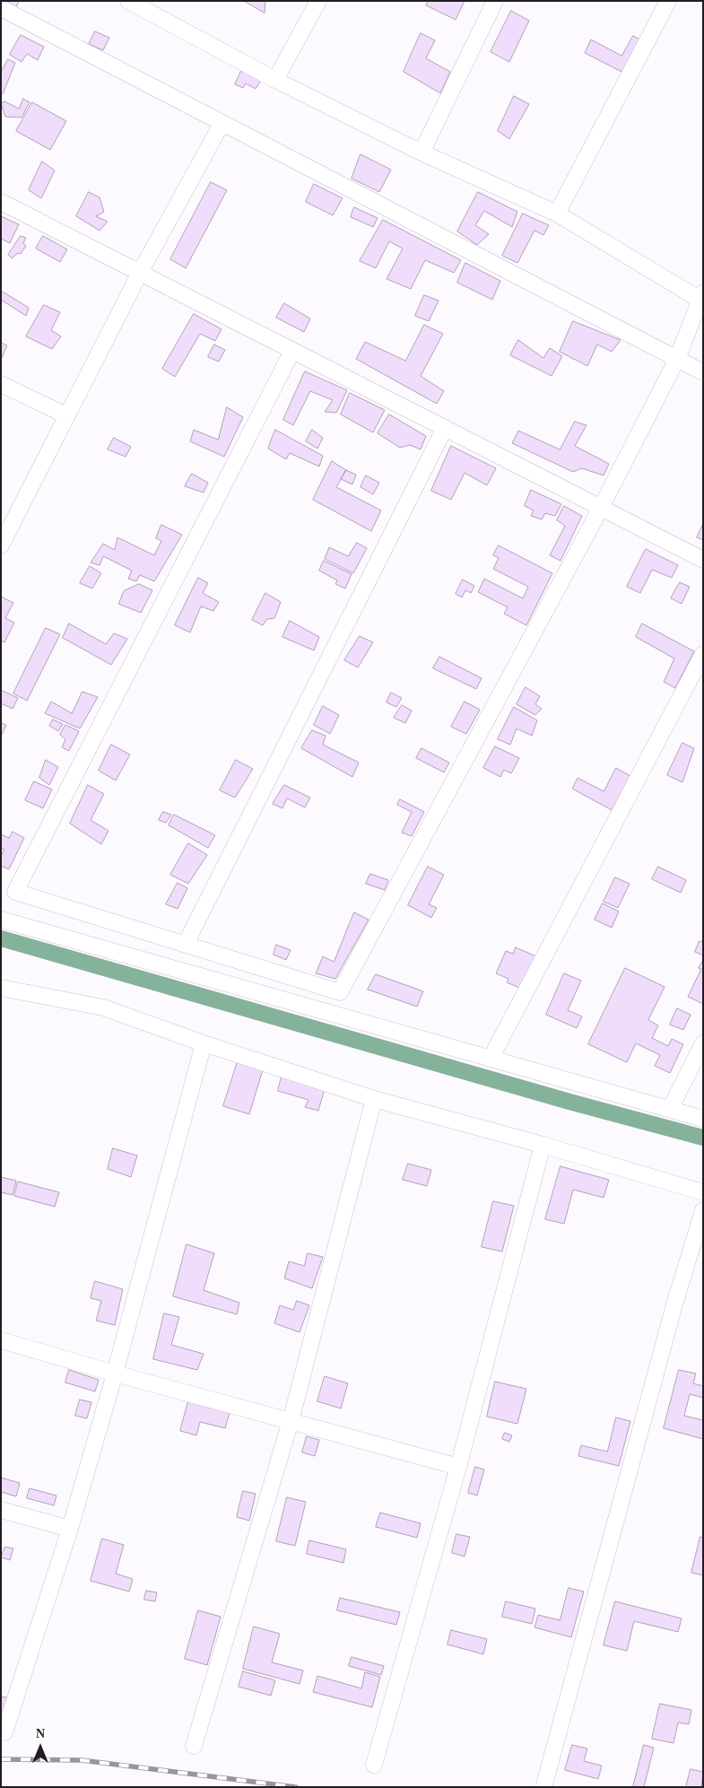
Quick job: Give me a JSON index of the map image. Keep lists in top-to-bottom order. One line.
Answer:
{"north":"top"}
